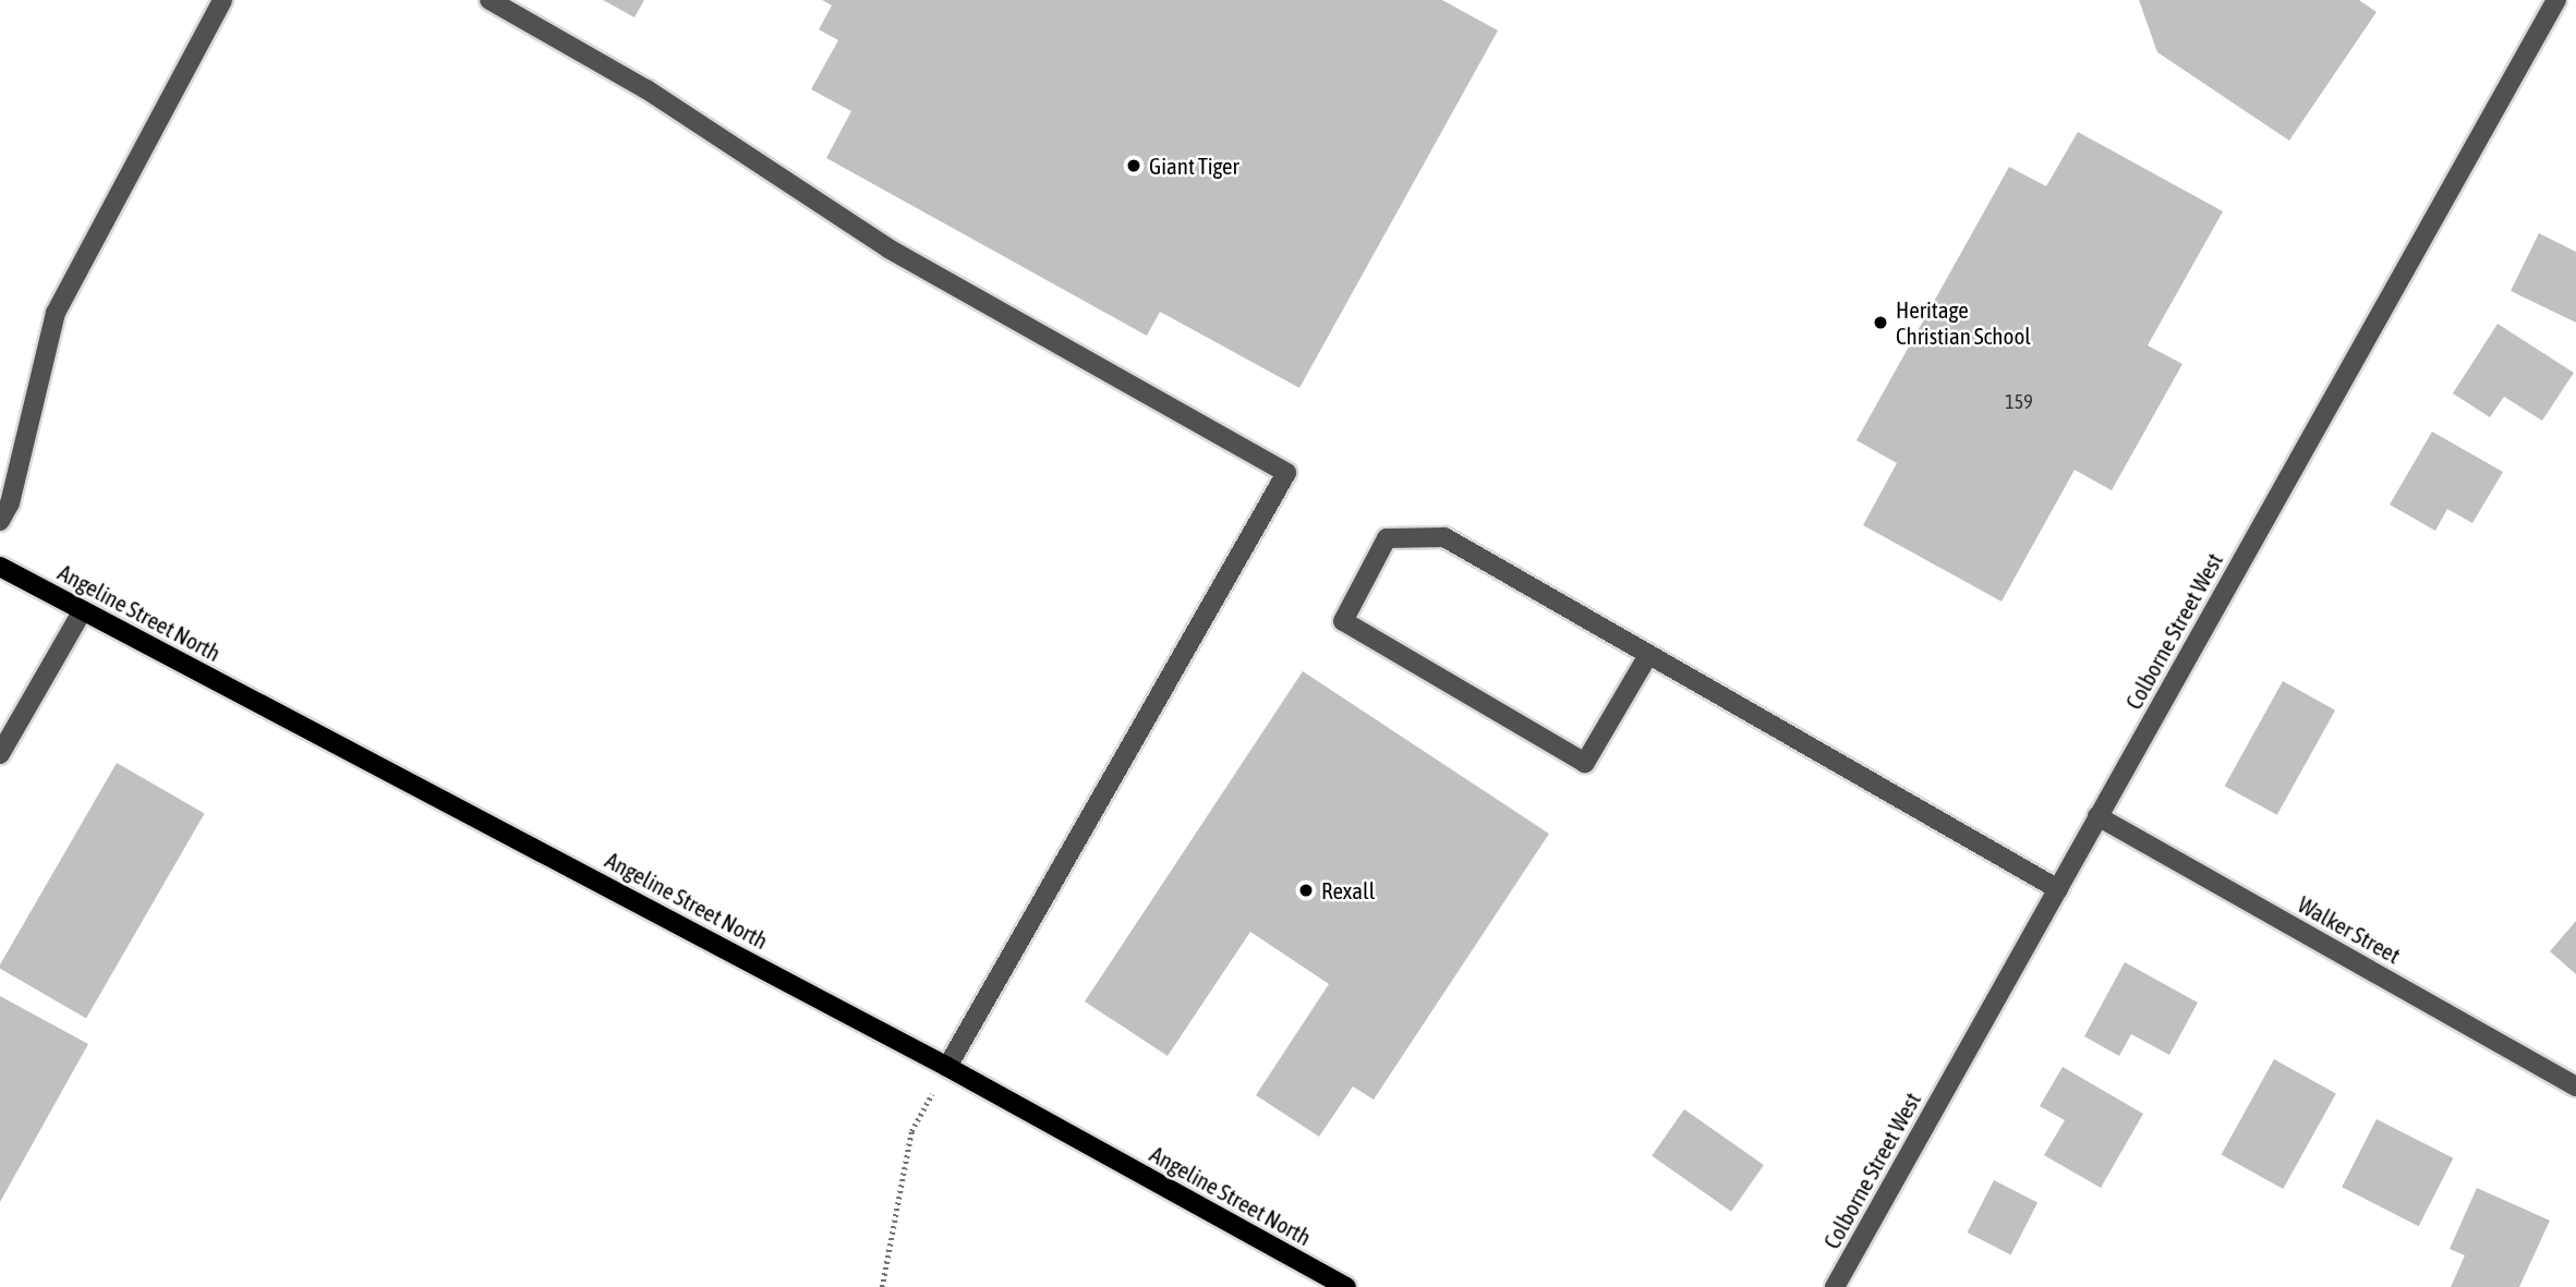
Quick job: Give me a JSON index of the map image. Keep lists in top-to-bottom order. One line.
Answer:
{"streets":{"main road":["Angeline Street North"],"street":["Colborne Street West","Walker Street"]},"crossings":[["Colborne Street West","Walker Street"]],"places":["Giant Tiger","Heritage Christian School","Rexall"],"house_numbers":["159"]}
